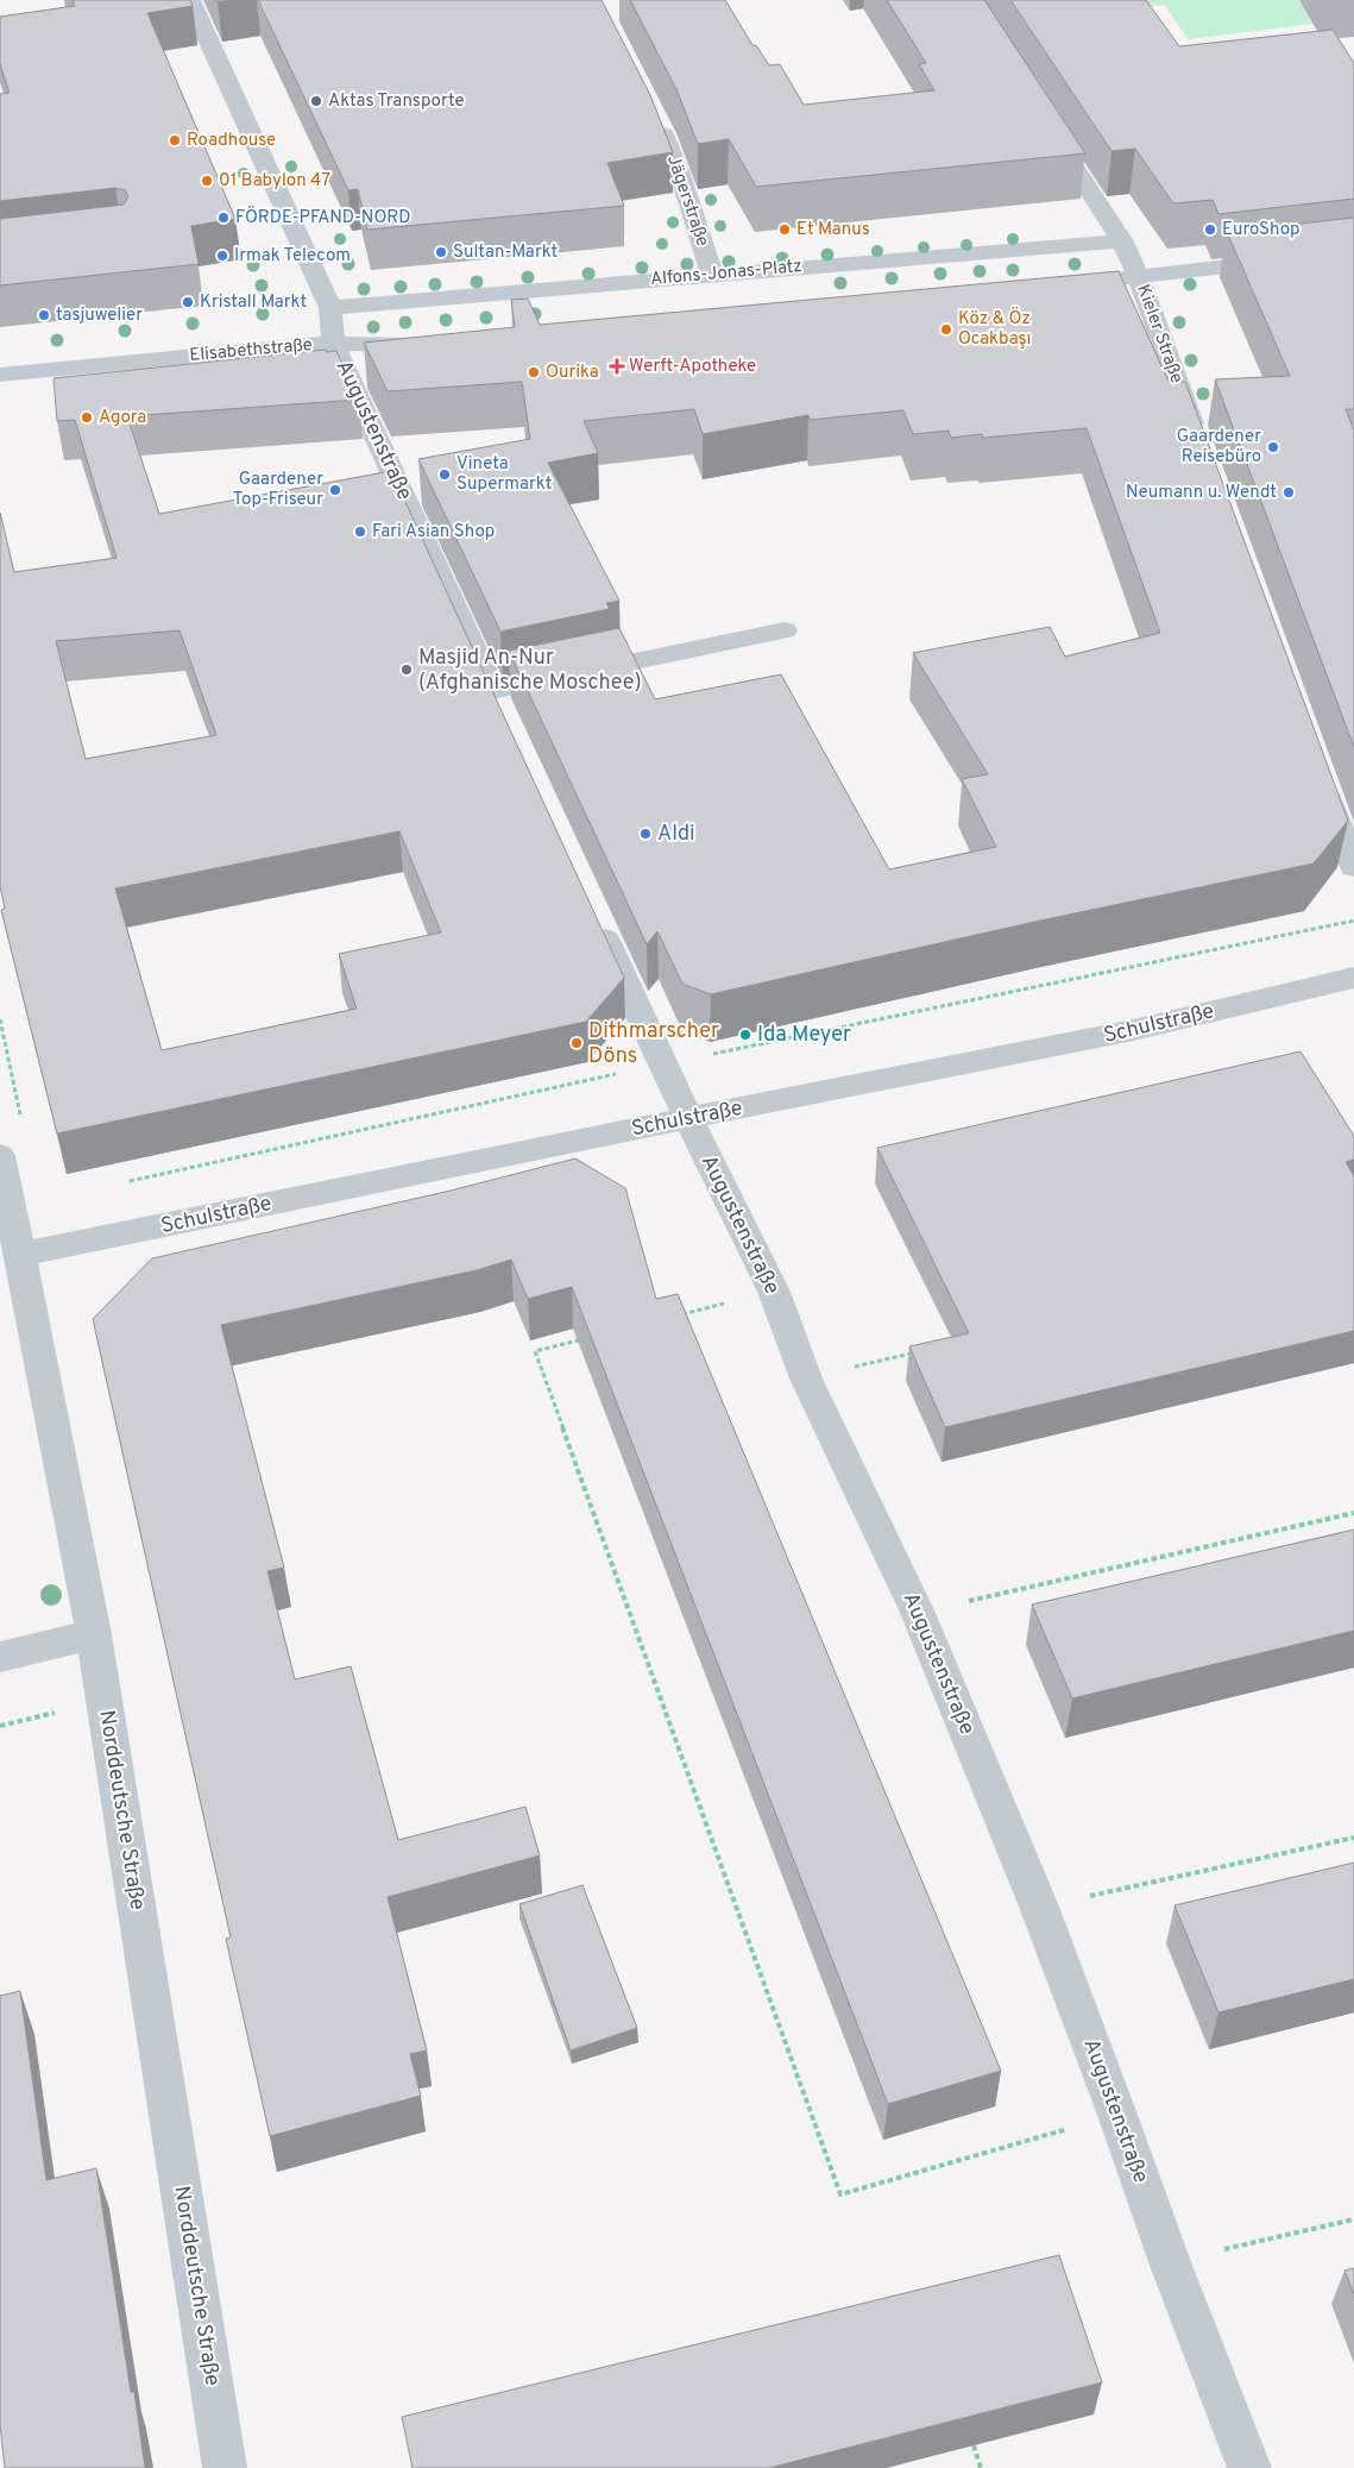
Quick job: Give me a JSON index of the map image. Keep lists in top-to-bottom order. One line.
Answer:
{"streets":{"street":["Jägerstraße","Alfons-Jonas-Platz","Kieler Straße","Elisabethstraße","Augustenstraße","Schulstraße","Norddeutsche Straße"]},"crossings":[["Jägerstraße","Alfons-Jonas-Platz"],["Alfons-Jonas-Platz","Kieler Straße"],["Alfons-Jonas-Platz","Augustenstraße"],["Elisabethstraße","Augustenstraße"],["Augustenstraße","Schulstraße"],["Schulstraße","Norddeutsche Straße"]],"places":{"other":["Aktas Transporte","Roadhouse","01 Babylon 47","FÖRDE-PFAND-NORD","Et Manus","EuroShop","Sultan-Markt","Irmak Telecom","Kristall Markt","tasjuwelier","Köz & Öz Ocakbaşı","Ourika","Agora","Gaardener Reisebüro","Vineta Supermarkt","Gaardener Top-Friseur","Neumann u. Wendt","Fari Asian Shop","Masjid An-Nur (Afghanische Moschee)","Aldi","Ida Meyer","Dithmarscher Döns"],"health":["Werft-Apotheke"]}}
